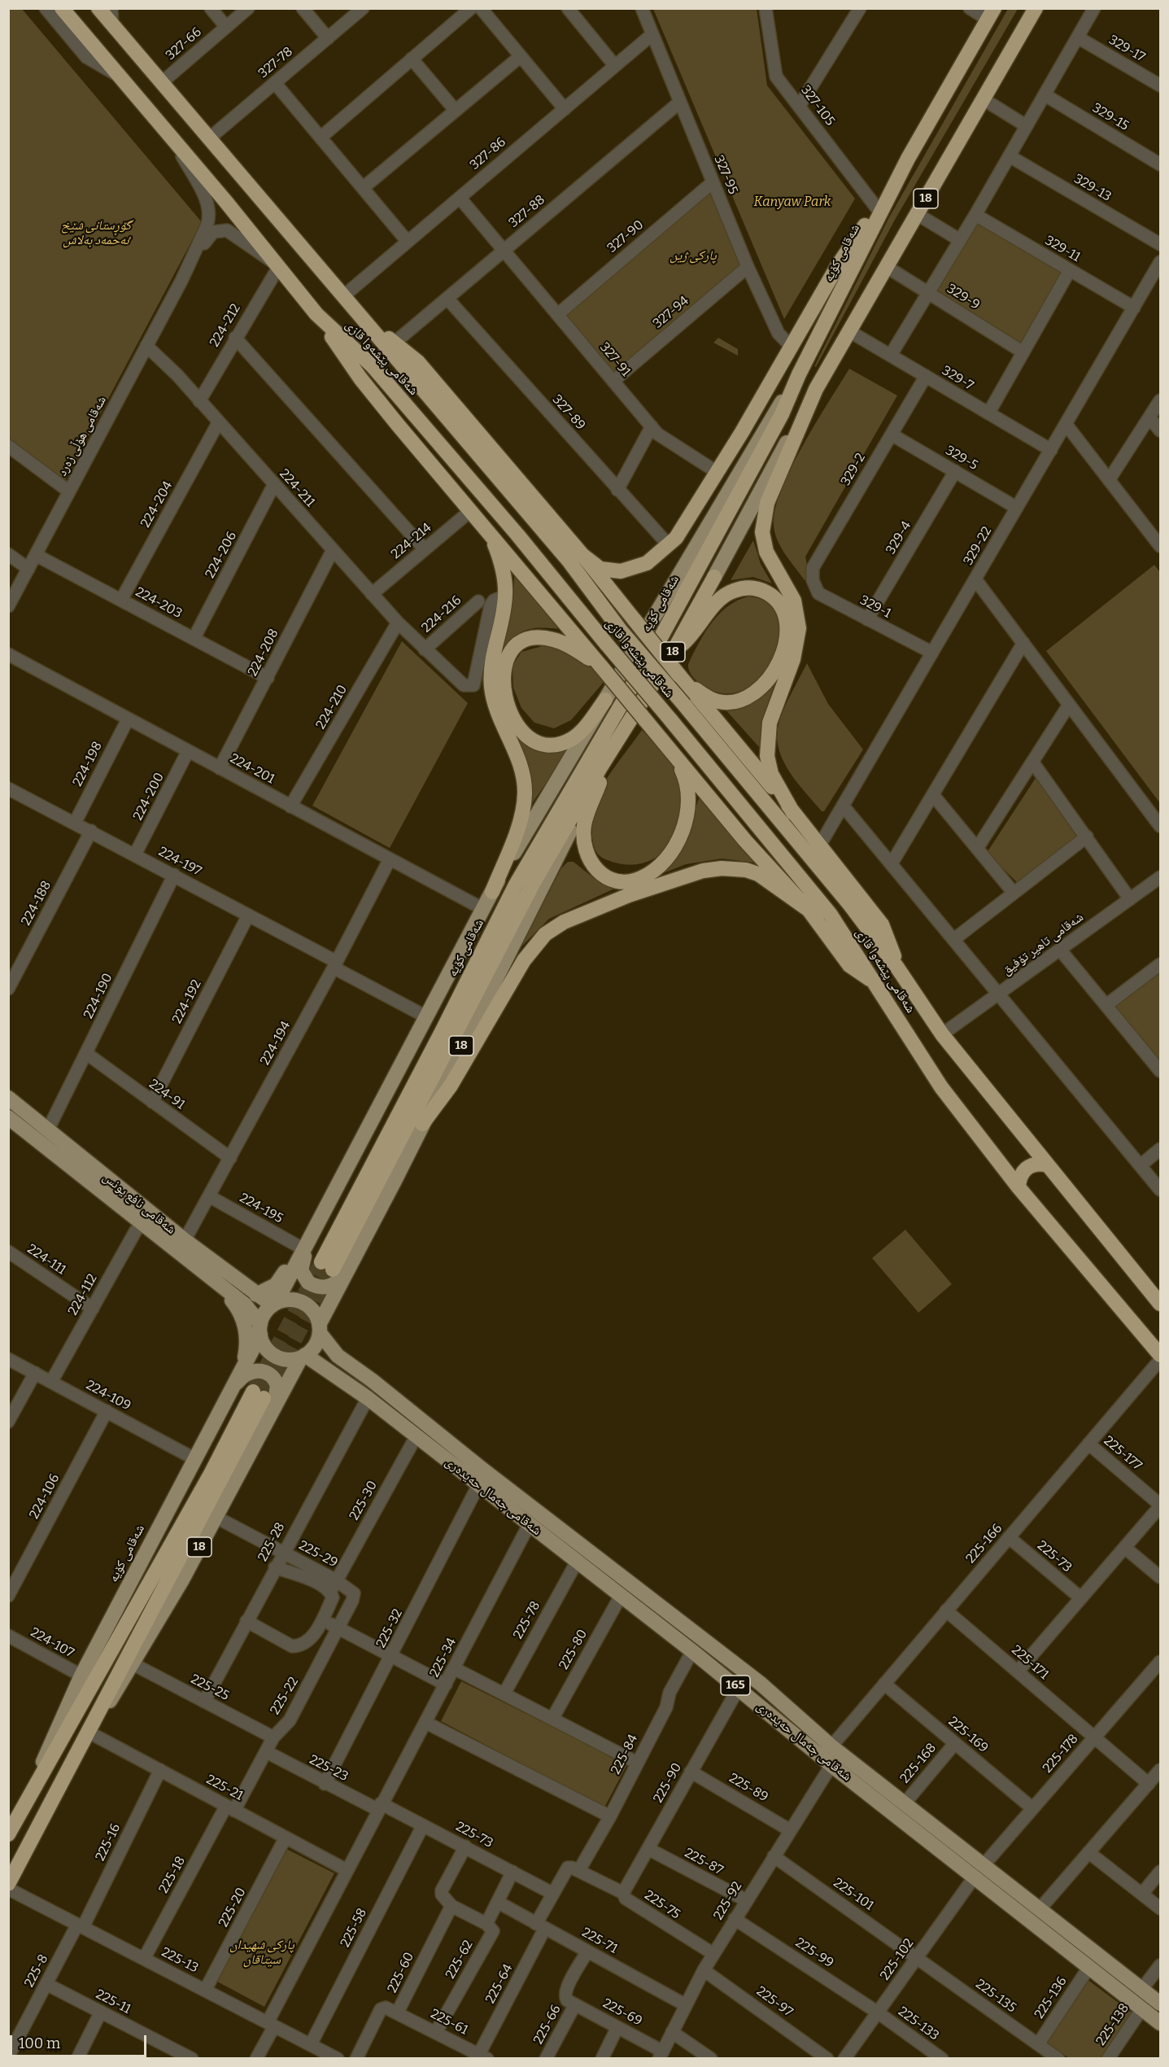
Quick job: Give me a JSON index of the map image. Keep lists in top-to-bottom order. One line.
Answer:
{"streets":{"highway":["18","شەقامی کۆیە","شەقامی پێشەوا قازی"],"main road":["شەقامی نافع یونس","شەقامی جەمال حەیدەری","165"],"street":["327-66","329-17","327-78","327-105","329-15","327-86","327-95","329-13","327-88","327-90","329-11","329-9","327-94","224-212","327-91","329-7","327-89","شەقامی هۆڵی زەرد","329-5","329-2","224-211","224-204","329-4","224-214","329-22","224-206","224-203","329-1","224-216","224-208","224-210","224-198","224-201","224-200","224-197","224-188","شەقامی تاهیر تۆفیق","224-190","224-192","224-194","224-91","224-195","224-111","224-112","224-109","225-177","224-106","225-30","225-28","225-166","225-29","225-73","225-78","225-32","224-107","225-80","225-34","225-171","225-25","225-22","225-169","225-178","225-84","225-168","225-23","225-90","225-21","225-89","225-16","225-87","225-18","225-101","225-92","225-75","225-20","225-58","225-71","225-99","225-62","225-102","225-13","225-8","225-60","225-64","225-135","225-136","225-11","225-97","225-69","225-61","225-133","225-66","225-138"]},"crossings":[["327-66","شەقامی پێشەوا قازی"],["327-78","شەقامی پێشەوا قازی"],["327-86","327-95"],["327-86","شەقامی پێشەوا قازی"],["327-86","327-91"],["327-95","327-88"],["327-95","327-90"],["327-95","327-94"],["327-88","327-91"],["327-88","327-89"],["327-90","327-91"],["329-11","329-22"],["شەقامی کۆیە","329-9"],["شەقامی کۆیە","329-7"],["شەقامی کۆیە","224-201"],["شەقامی کۆیە","224-197"],["شەقامی کۆیە","شەقامی نافع یونس"],["شەقامی کۆیە","224-195"],["شەقامی کۆیە","224-109"],["شەقامی کۆیە","شەقامی جەمال حەیدەری"],["شەقامی کۆیە","225-29"],["شەقامی کۆیە","224-107"],["شەقامی کۆیە","225-25"],["شەقامی کۆیە","225-21"],["327-94","327-91"],["224-212","شەقامی پێشەوا قازی"],["224-212","شەقامی هۆڵی زەرد"],["224-212","224-211"],["شەقامی پێشەوا قازی","شەقامی هۆڵی زەرد"],["شەقامی پێشەوا قازی","شەقامی تاهیر تۆفیق"],["329-7","329-2"],["329-7","329-22"],["شەقامی هۆڵی زەرد","224-211"],["شەقامی هۆڵی زەرد","224-203"],["329-5","329-2"],["329-5","329-4"],["329-5","329-22"],["329-2","329-1"],["224-211","224-204"],["224-211","224-214"],["224-211","224-206"],["224-211","224-216"],["224-211","224-208"],["224-211","224-210"],["224-204","224-203"],["329-4","329-1"],["329-22","329-1"],["224-206","224-203"],["224-203","224-208"],["224-208","224-201"],["224-210","224-201"],["224-198","224-201"],["224-198","224-197"],["224-201","224-200"],["224-201","224-194"],["224-200","224-197"],["224-197","224-188"],["224-197","224-190"],["224-197","224-192"],["224-197","224-194"],["224-190","224-91"],["224-190","شەقامی نافع یونس"],["224-192","224-91"],["224-194","224-91"],["224-194","شەقامی نافع یونس"],["224-194","224-195"],["شەقامی نافع یونس","224-112"],["شەقامی نافع یونس","شەقامی جەمال حەیدەری"],["224-111","224-112"],["224-112","224-109"],["224-109","224-106"],["225-177","225-166"],["شەقامی جەمال حەیدەری","225-30"],["شەقامی جەمال حەیدەری","225-28"],["شەقامی جەمال حەیدەری","225-166"],["شەقامی جەمال حەیدەری","225-78"],["شەقامی جەمال حەیدەری","225-32"],["شەقامی جەمال حەیدەری","225-80"],["شەقامی جەمال حەیدەری","225-34"],["شەقامی جەمال حەیدەری","225-178"],["شەقامی جەمال حەیدەری","225-84"],["شەقامی جەمال حەیدەری","225-168"],["شەقامی جەمال حەیدەری","225-90"],["شەقامی جەمال حەیدەری","225-92"],["شەقامی جەمال حەیدەری","225-102"],["شەقامی جەمال حەیدەری","225-136"],["شەقامی جەمال حەیدەری","225-138"],["225-30","225-29"],["225-28","225-29"],["225-28","225-25"],["225-166","225-73"],["225-166","225-171"],["225-166","225-169"],["225-29","225-22"],["225-73","225-34"],["225-73","225-84"],["225-73","225-23"],["225-73","225-58"],["225-73","225-62"],["225-73","225-64"],["225-32","225-23"],["225-34","225-23"],["225-34","225-21"],["225-34","225-13"],["225-171","225-178"],["225-25","225-22"],["225-22","225-23"],["225-22","225-21"],["225-22","225-18"],["225-169","225-178"],["225-169","225-168"],["225-84","225-75"],["225-84","225-64"],["225-90","225-89"],["225-90","225-87"],["225-90","225-75"],["225-21","225-16"],["225-21","225-18"],["225-21","225-20"],["225-89","225-92"],["225-16","225-13"],["225-16","225-8"],["225-87","225-92"],["225-18","225-13"],["225-101","225-92"],["225-101","225-102"],["225-101","225-135"],["225-92","225-75"],["225-92","225-71"],["225-92","225-99"],["225-92","225-97"],["225-92","225-69"],["225-20","225-13"],["225-58","225-13"],["225-71","225-62"],["225-71","225-64"],["225-71","225-66"],["225-99","225-102"],["225-99","225-133"],["225-62","225-61"],["225-102","225-135"],["225-102","225-133"],["225-13","225-8"],["225-8","225-11"],["225-60","225-61"],["225-64","225-61"],["225-135","225-136"],["225-69","225-66"]],"parks":["Kanyaw Park","گۆڕستانی شێخ ئەحمەد بەلاش","پارکی ژین","پارکی شهیدان سیتاقان"],"scale_bar":"100 m"}
